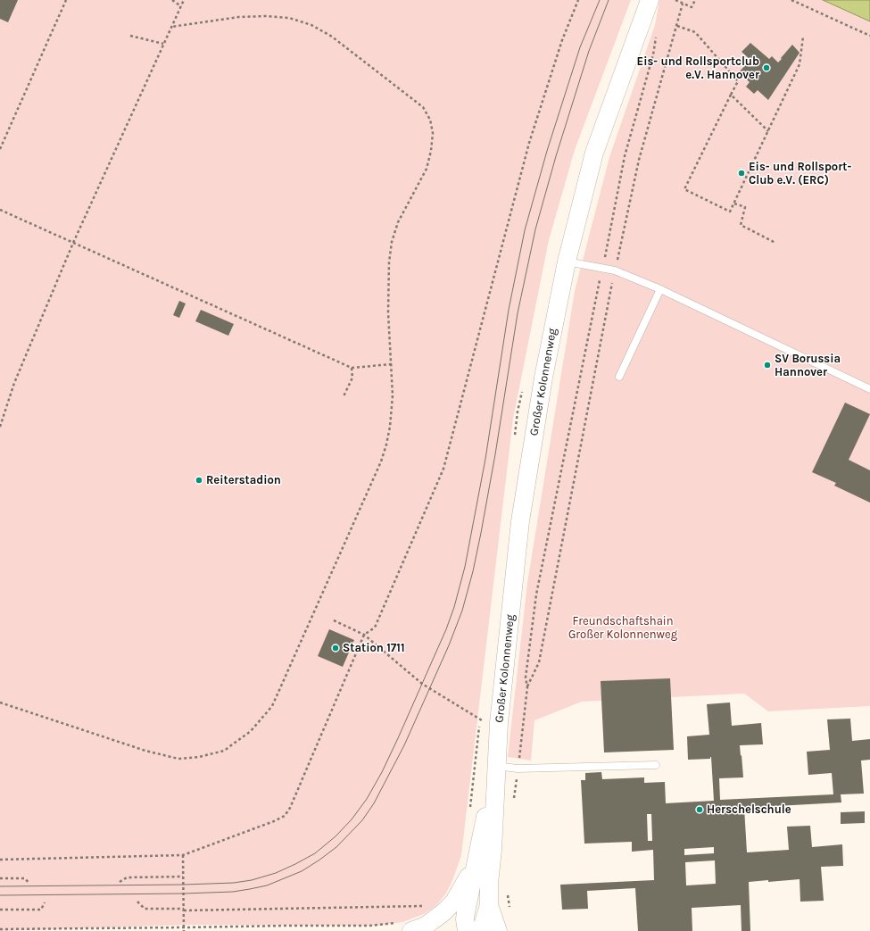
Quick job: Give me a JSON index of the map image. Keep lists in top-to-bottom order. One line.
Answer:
{"streets":{"street":["Großer Kolonnenweg"]},"parks":["Freundschaftshain Großer Kolonnenweg"],"places":["Eis- und Rollsportclub e.V. Hannover","Eis- und Rollsport- Club e.V. (ERC)","SV Borussia Hannover","Reiterstadion","Station 1711","Herschelschule"]}
